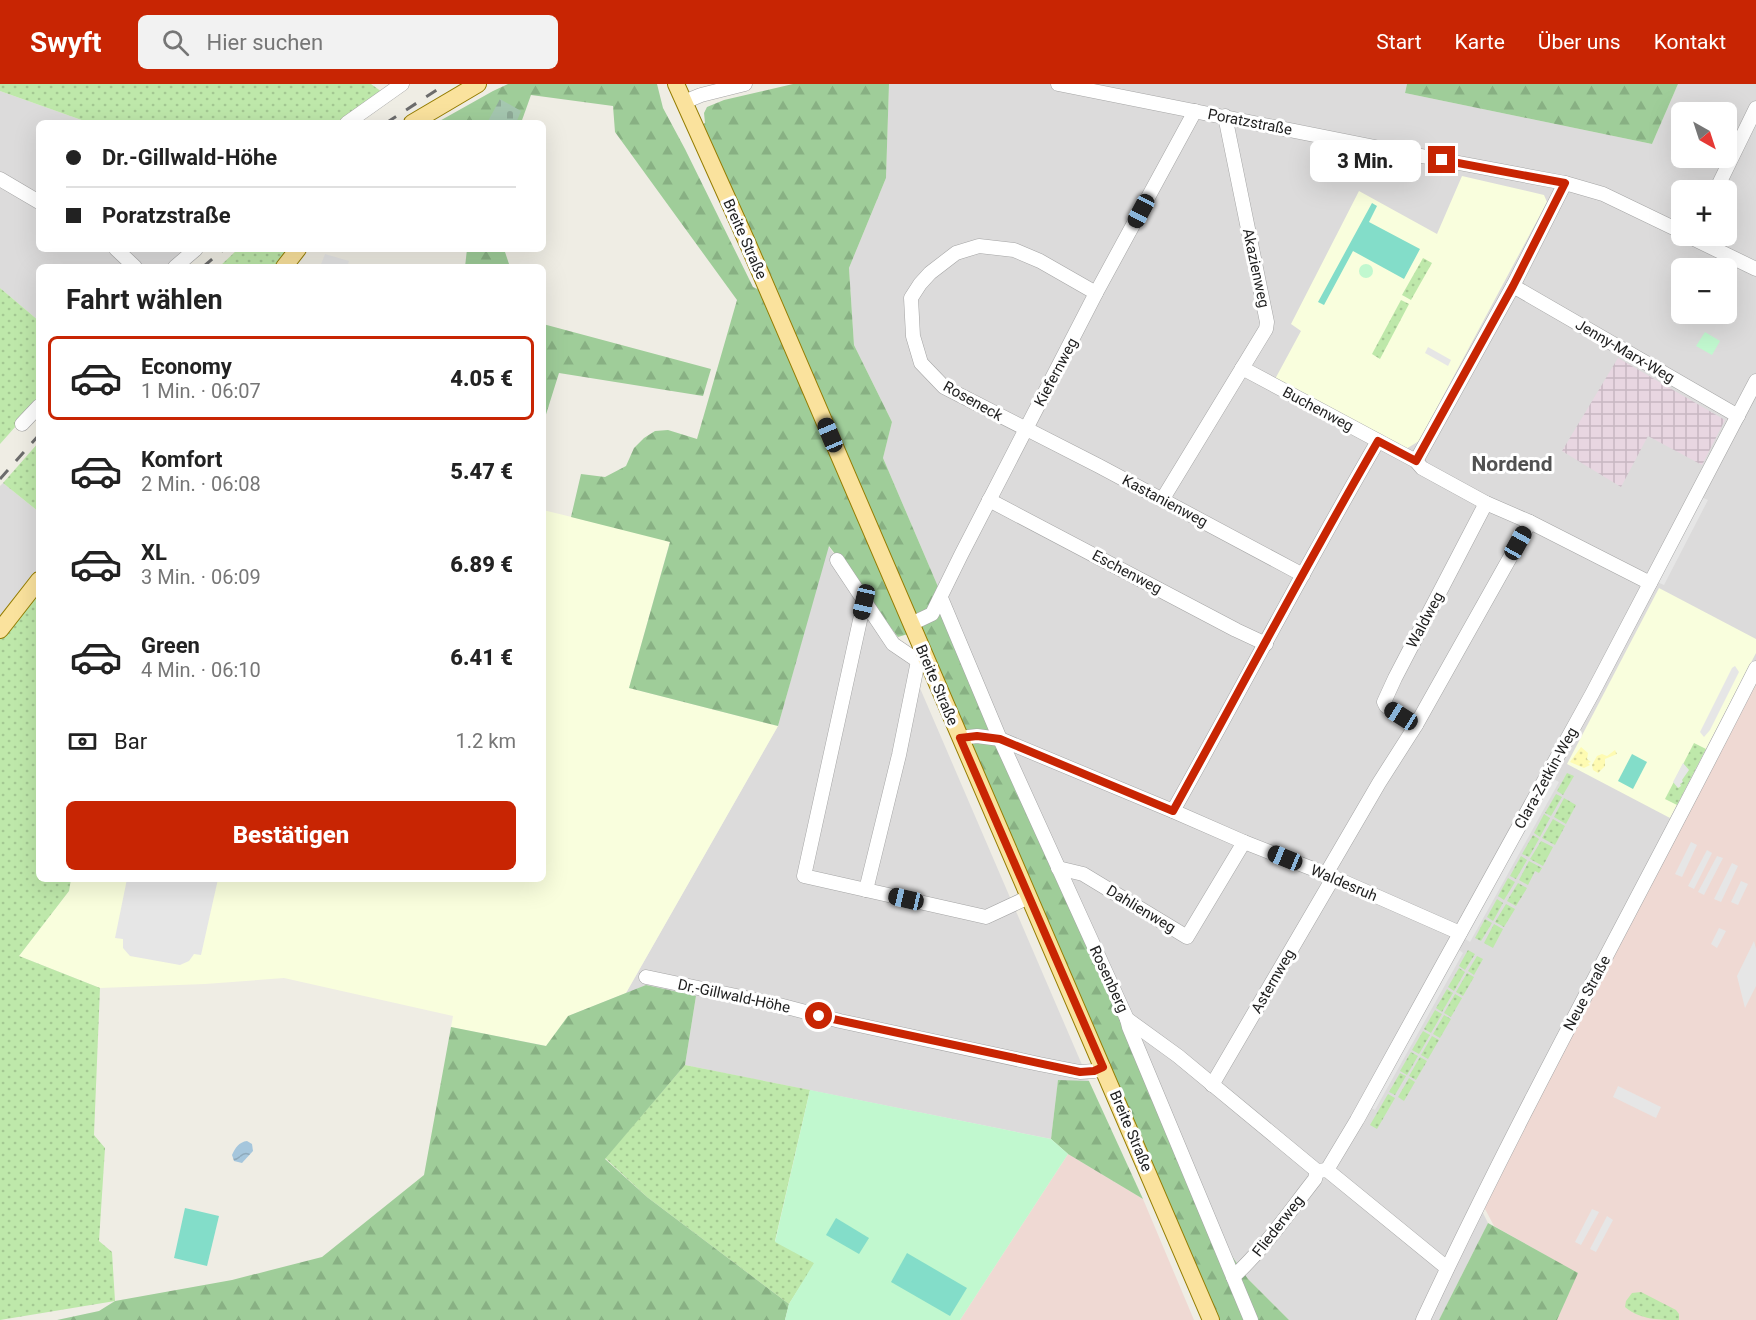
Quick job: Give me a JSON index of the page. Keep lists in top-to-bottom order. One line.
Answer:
{"streets":{"main road":["Breite Straße"],"street":["Poratzstraße","Akazienweg","Jenny-Marx-Weg","Kiefernweg","Roseneck","Buchenweg","Kastanienweg","Eschenweg","Waldweg","Clara-Zetkin-Weg","Waldesruh","Dahlienweg","Rosenberg","Asternweg","Neue Straße","Dr.-Gillwald-Höhe","Fliederweg"]},"crossings":[["Poratzstraße","Akazienweg"],["Poratzstraße","Kiefernweg"],["Breite Straße","Kiefernweg"],["Breite Straße","Waldesruh"],["Breite Straße","Dr.-Gillwald-Höhe"],["Akazienweg","Buchenweg"],["Akazienweg","Kastanienweg"],["Jenny-Marx-Weg","Clara-Zetkin-Weg"],["Kiefernweg","Roseneck"],["Kiefernweg","Kastanienweg"],["Kiefernweg","Eschenweg"],["Kiefernweg","Rosenberg"],["Roseneck","Kastanienweg"],["Buchenweg","Waldweg"],["Buchenweg","Clara-Zetkin-Weg"],["Clara-Zetkin-Weg","Waldesruh"],["Clara-Zetkin-Weg","Rosenberg"],["Clara-Zetkin-Weg","Fliederweg"],["Waldesruh","Dahlienweg"],["Waldesruh","Rosenberg"],["Waldesruh","Asternweg"],["Dahlienweg","Rosenberg"],["Rosenberg","Asternweg"],["Rosenberg","Neue Straße"],["Rosenberg","Fliederweg"]],"districts":["Nordend"],"north":"bottom right","page":{"header":"Swyft","search":"Hier suchen","nav":["Start","Karte","Über uns","Kontakt"],"map_buttons":["+","−"],"banner":["Dr.-Gillwald-Höhe","Poratzstraße"],"bubble":"3 Min.","heading":"Fahrt wählen","list":[{"name":"Economy","note":"1 Min. · 06:07","value":"4.05 €"},{"name":"Komfort","note":"2 Min. · 06:08","value":"5.47 €"},{"name":"XL","note":"3 Min. · 06:09","value":"6.89 €"},{"name":"Green","note":"4 Min. · 06:10","value":"6.41 €"}],"pay":["Bar","1.2 km"],"buttons":"Bestätigen"}}
